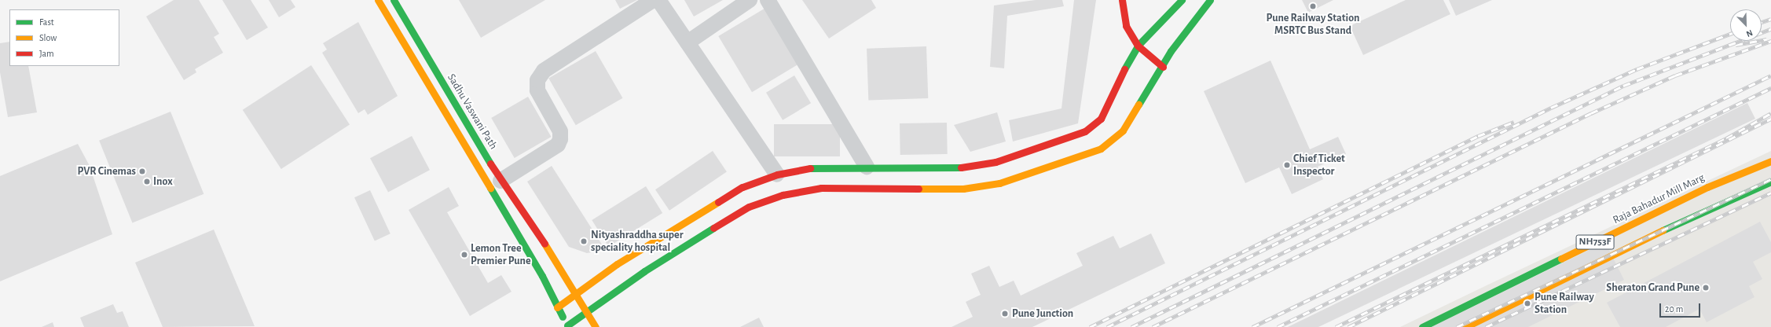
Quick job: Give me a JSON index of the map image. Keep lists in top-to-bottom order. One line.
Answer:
{"streets":{"main road":["Sadhu Vaswani Path","Raja Bahadur Mill Marg","NH753F"]},"places":["Pune Railway Station MSRTC Bus Stand","Chief Ticket Inspector","PVR Cinemas","Inox","Nityashraddha super speciality hospital","Lemon Tree Premier Pune","Sheraton Grand Pune","Pune Railway Station","Pune Junction"],"legend":["Fast","Slow","Jam"],"scale_bar":"20 m","north":"bottom right"}
